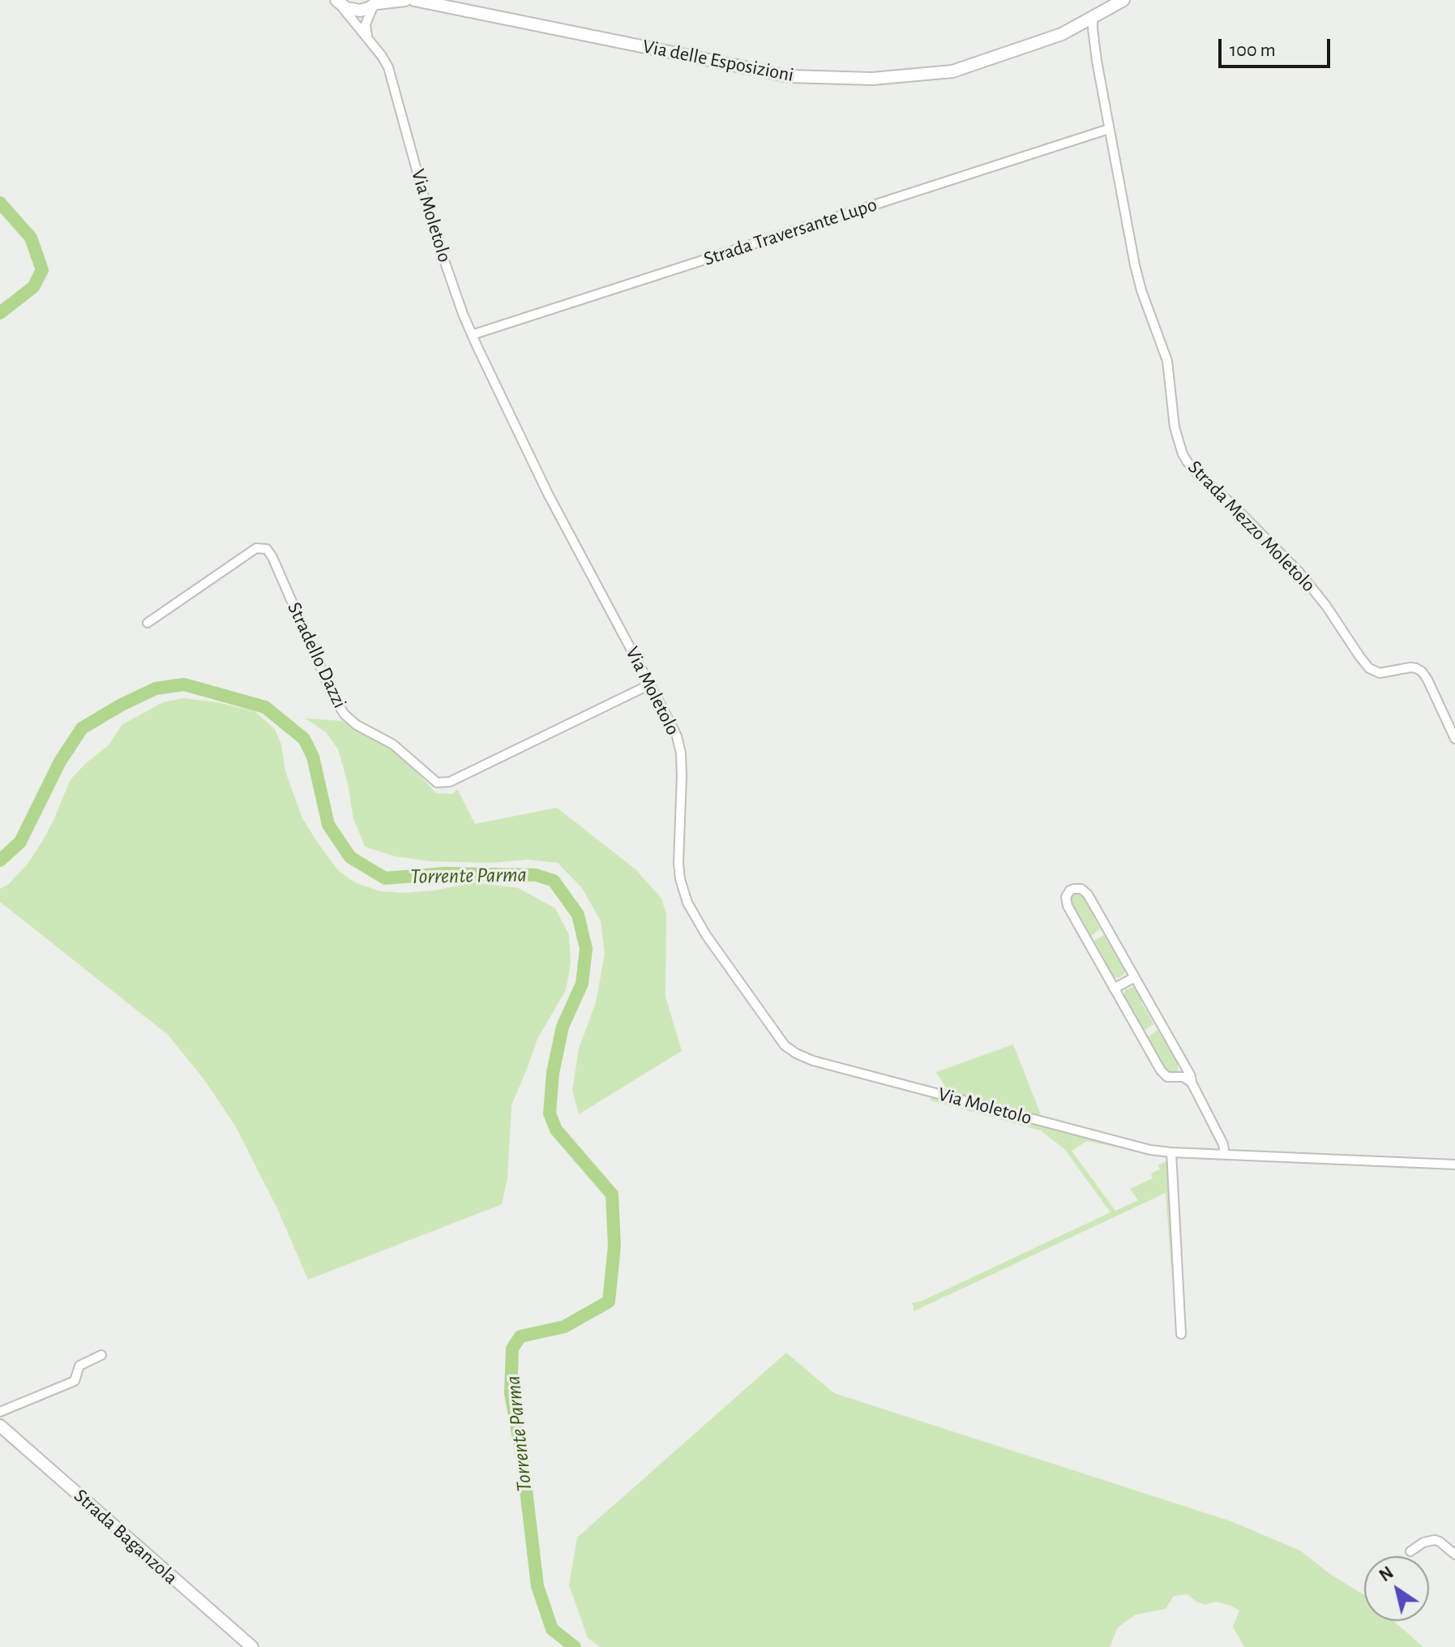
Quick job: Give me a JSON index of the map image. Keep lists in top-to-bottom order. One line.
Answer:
{"streets":{"street":["Via delle Esposizioni","Via Moletolo","Strada Traversante Lupo","Strada Mezzo Moletolo","Stradello Dazzi","Strada Baganzola"]},"crossings":[["Via delle Esposizioni","Strada Mezzo Moletolo"],["Via Moletolo","Strada Traversante Lupo"],["Via Moletolo","Stradello Dazzi"],["Strada Traversante Lupo","Strada Mezzo Moletolo"]],"water":["Torrente Parma"],"scale_bar":"100 m","north":"top left"}
